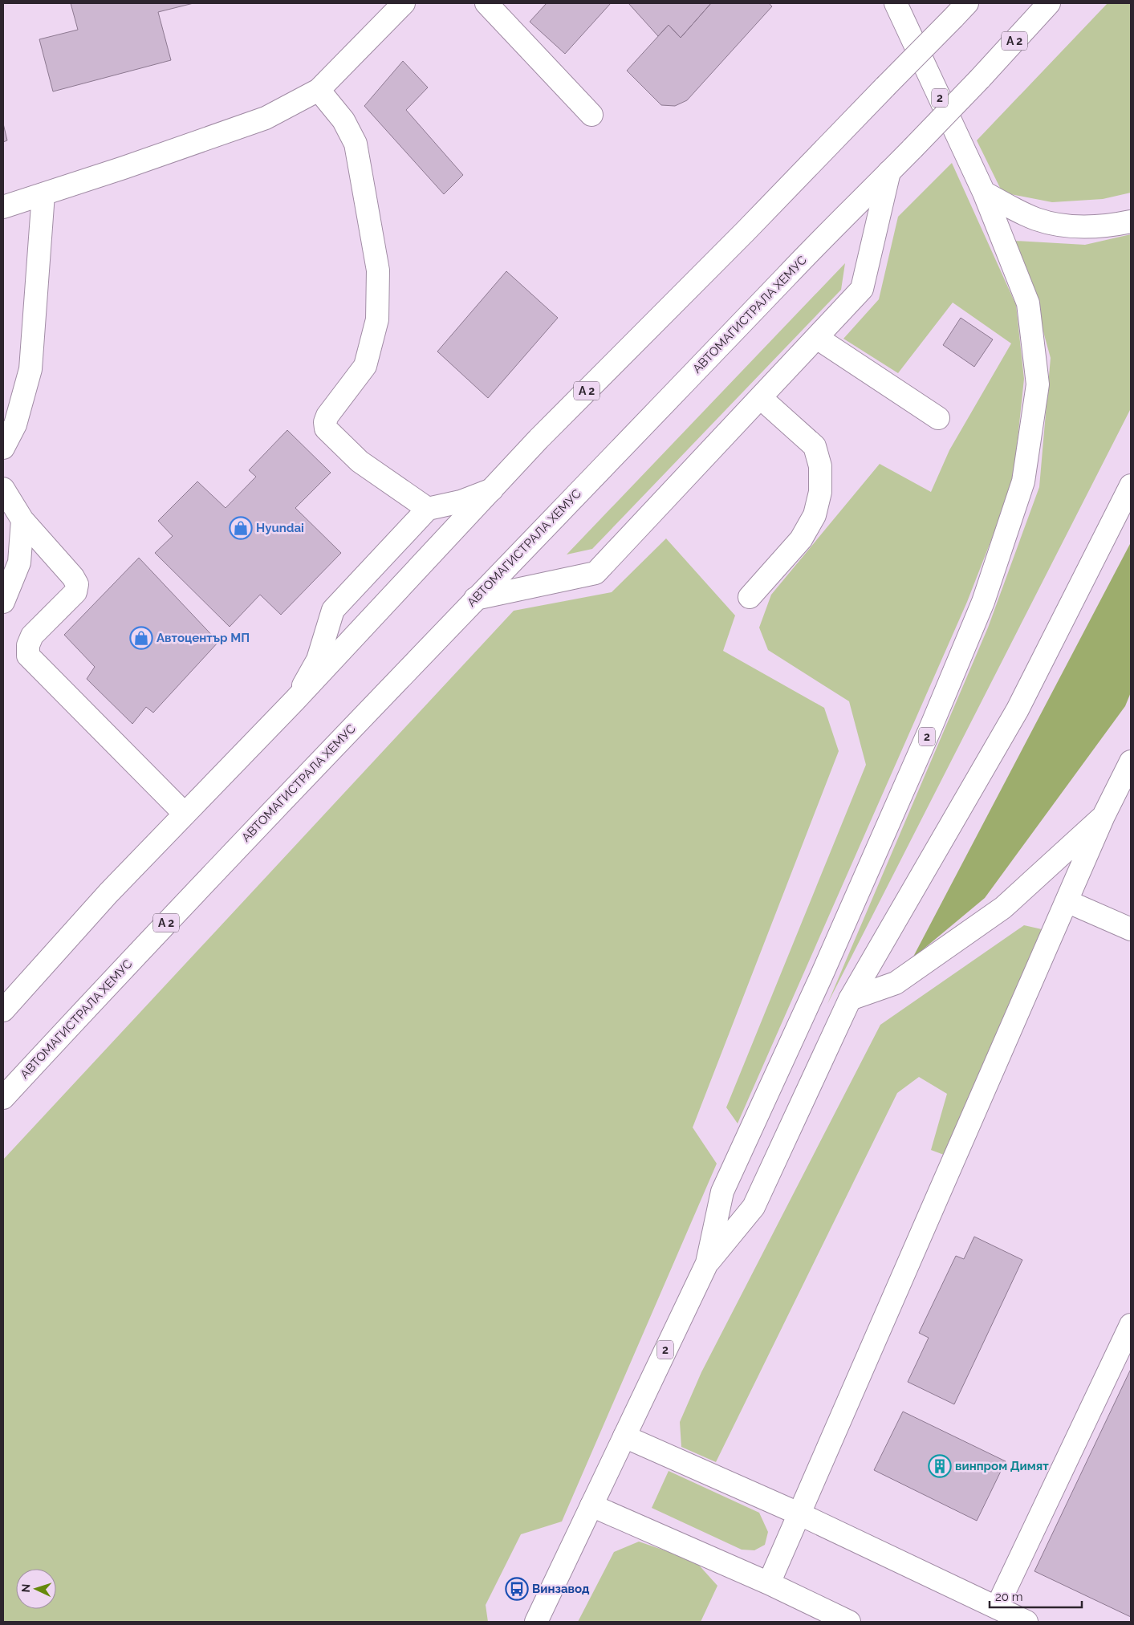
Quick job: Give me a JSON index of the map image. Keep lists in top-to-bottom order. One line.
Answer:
{"streets":{"main road":["A 2","2","АВТОМАГИСТРАЛА ХЕМУС"]},"places":{"shop":["Hyundai","Автоцентър МП"],"building":["винпром Димят"],"bus stop":["Винзавод"]},"scale_bar":"20 m","north":"left"}
